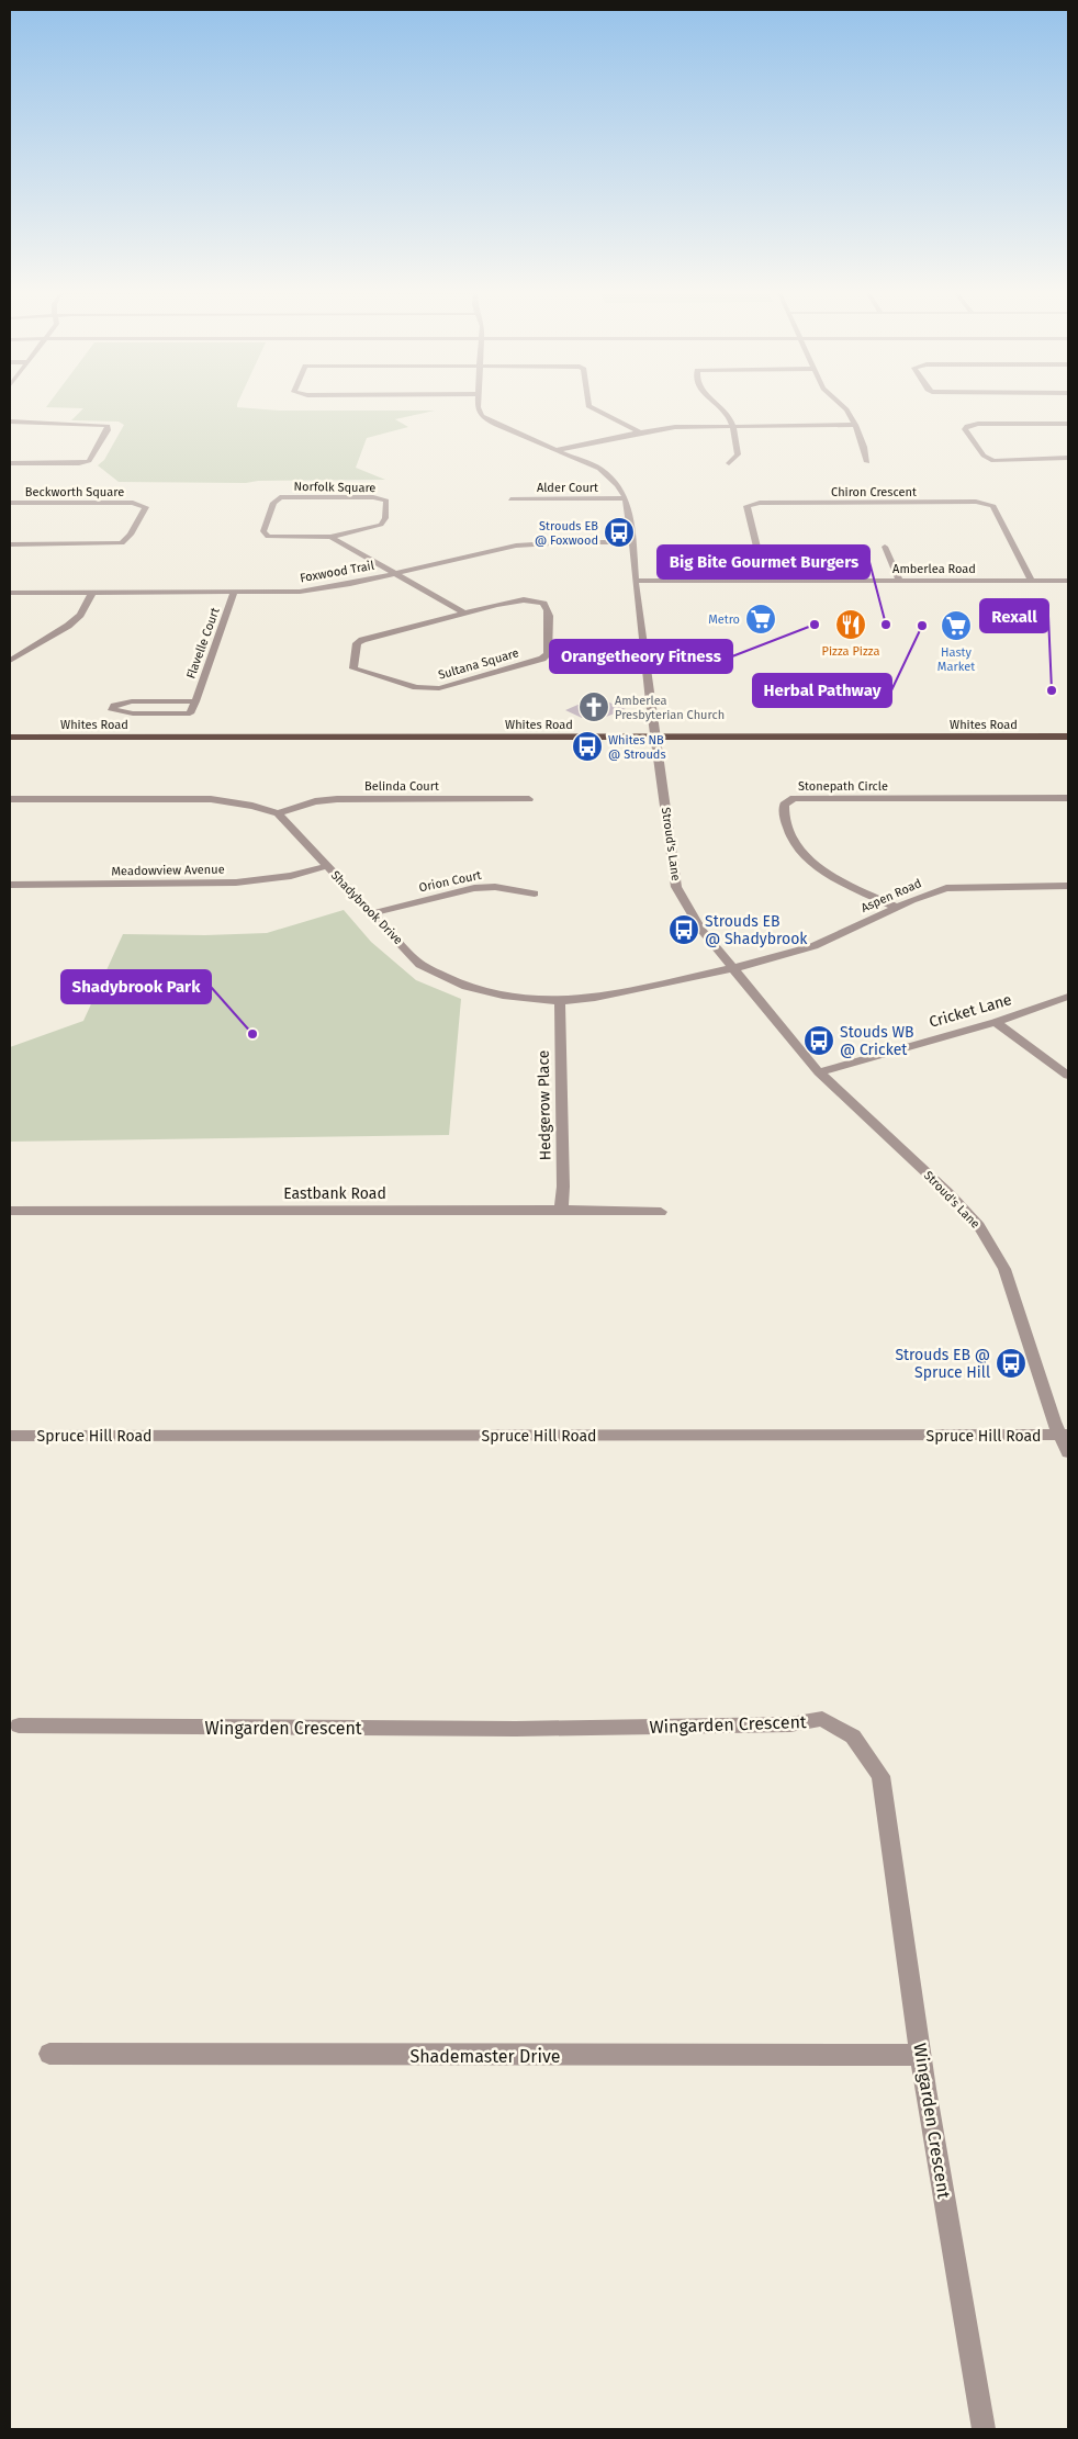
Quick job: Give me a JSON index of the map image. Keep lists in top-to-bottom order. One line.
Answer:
{"streets":{"main road":["Whites Road"],"street":["Norfolk Square","Alder Court","Beckworth Square","Chiron Crescent","Amberlea Road","Foxwood Trail","Flavelle Court","Sultana Square","Belinda Court","Stonepath Circle","Stroud's Lane","Meadowview Avenue","Orion Court","Aspen Road","Shadybrook Drive","Cricket Lane","Hedgerow Place","Eastbank Road","Spruce Hill Road","Wingarden Crescent","Shademaster Drive"]},"crossings":[["Alder Court","Stroud's Lane"],["Chiron Crescent","Amberlea Road"],["Amberlea Road","Stroud's Lane"],["Foxwood Trail","Flavelle Court"],["Foxwood Trail","Stroud's Lane"],["Whites Road","Stroud's Lane"],["Belinda Court","Shadybrook Drive"],["Stonepath Circle","Aspen Road"],["Stroud's Lane","Aspen Road"],["Stroud's Lane","Shadybrook Drive"],["Stroud's Lane","Cricket Lane"],["Stroud's Lane","Spruce Hill Road"],["Meadowview Avenue","Shadybrook Drive"],["Orion Court","Shadybrook Drive"],["Aspen Road","Shadybrook Drive"],["Shadybrook Drive","Hedgerow Place"],["Hedgerow Place","Eastbank Road"],["Wingarden Crescent","Shademaster Drive"]],"places":{"bus stop":["Strouds EB @ Foxwood","Whites NB @ Strouds","Strouds EB @ Shadybrook","Stouds WB @ Cricket","Strouds EB @ Spruce Hill"],"supermarket":["Metro","Hasty Market"],"other":["Orangetheory Fitness","Big Bite Gourmet Burgers","Herbal Pathway","Rexall","Shadybrook Park"],"restaurant":["Pizza Pizza"],"church":["Amberlea Presbyterian Church"]}}
